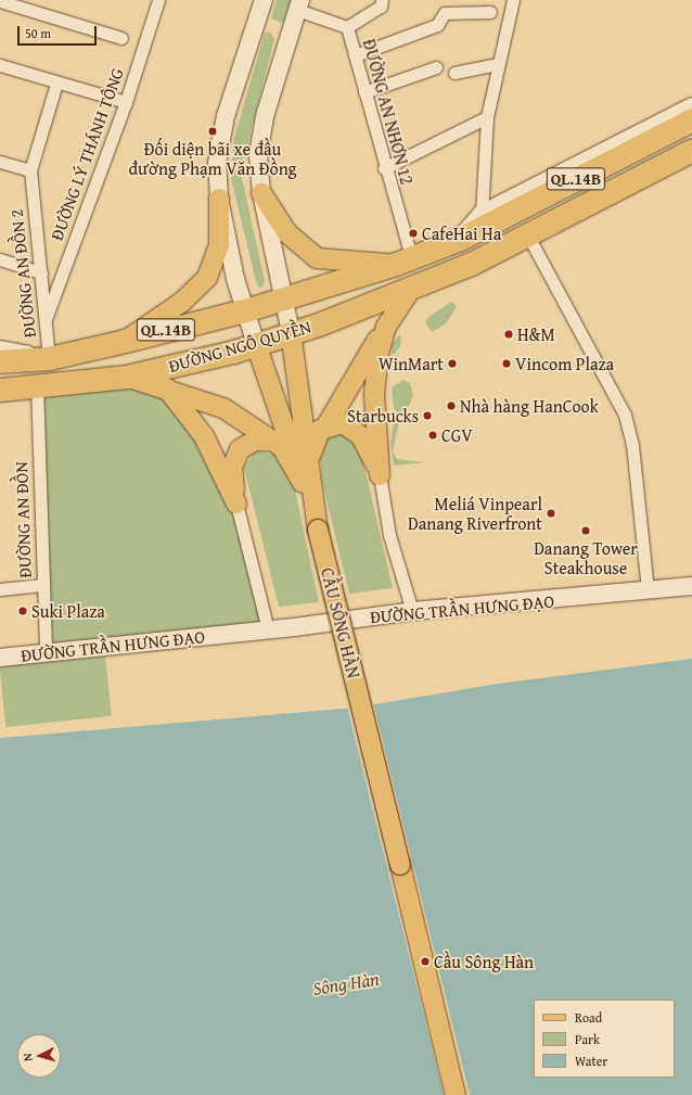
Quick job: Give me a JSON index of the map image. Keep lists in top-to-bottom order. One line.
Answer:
{"streets":{"highway":["QL.14B","ĐƯỜNG NGÔ QUYỀN"],"main road":["ĐƯỜNG TRẦN HƯNG ĐẠO","CẦU SÔNG HÀN"],"street":["ĐƯỜNG AN NHƠN 12","ĐƯỜNG LÝ THÁNH TÔNG","ĐƯỜNG AN ĐỒN 2","ĐƯỜNG AN ĐỒN"]},"crossings":[["ĐƯỜNG AN NHƠN 12","ĐƯỜNG NGÔ QUYỀN"],["ĐƯỜNG LÝ THÁNH TÔNG","ĐƯỜNG AN ĐỒN 2"],["QL.14B","ĐƯỜNG AN ĐỒN 2"],["QL.14B","ĐƯỜNG NGÔ QUYỀN"],["QL.14B","ĐƯỜNG AN ĐỒN"],["ĐƯỜNG AN ĐỒN 2","ĐƯỜNG NGÔ QUYỀN"],["ĐƯỜNG NGÔ QUYỀN","ĐƯỜNG AN ĐỒN"],["ĐƯỜNG NGÔ QUYỀN","CẦU SÔNG HÀN"],["ĐƯỜNG AN ĐỒN","ĐƯỜNG TRẦN HƯNG ĐẠO"]],"water":["Sông Hàn"],"places":["Đối diện bãi xe đầu đường Phạm Văn Đồng","CafeHai Ha","H&M","WinMart","Vincom Plaza","Nhà hàng HanCook","Starbucks","CGV","Meliá Vinpearl Danang Riverfront","Danang Tower Steakhouse","Suki Plaza","Cầu Sông Hàn"],"legend":["Road","Park","Water"],"scale_bar":"50 m","north":"left"}
